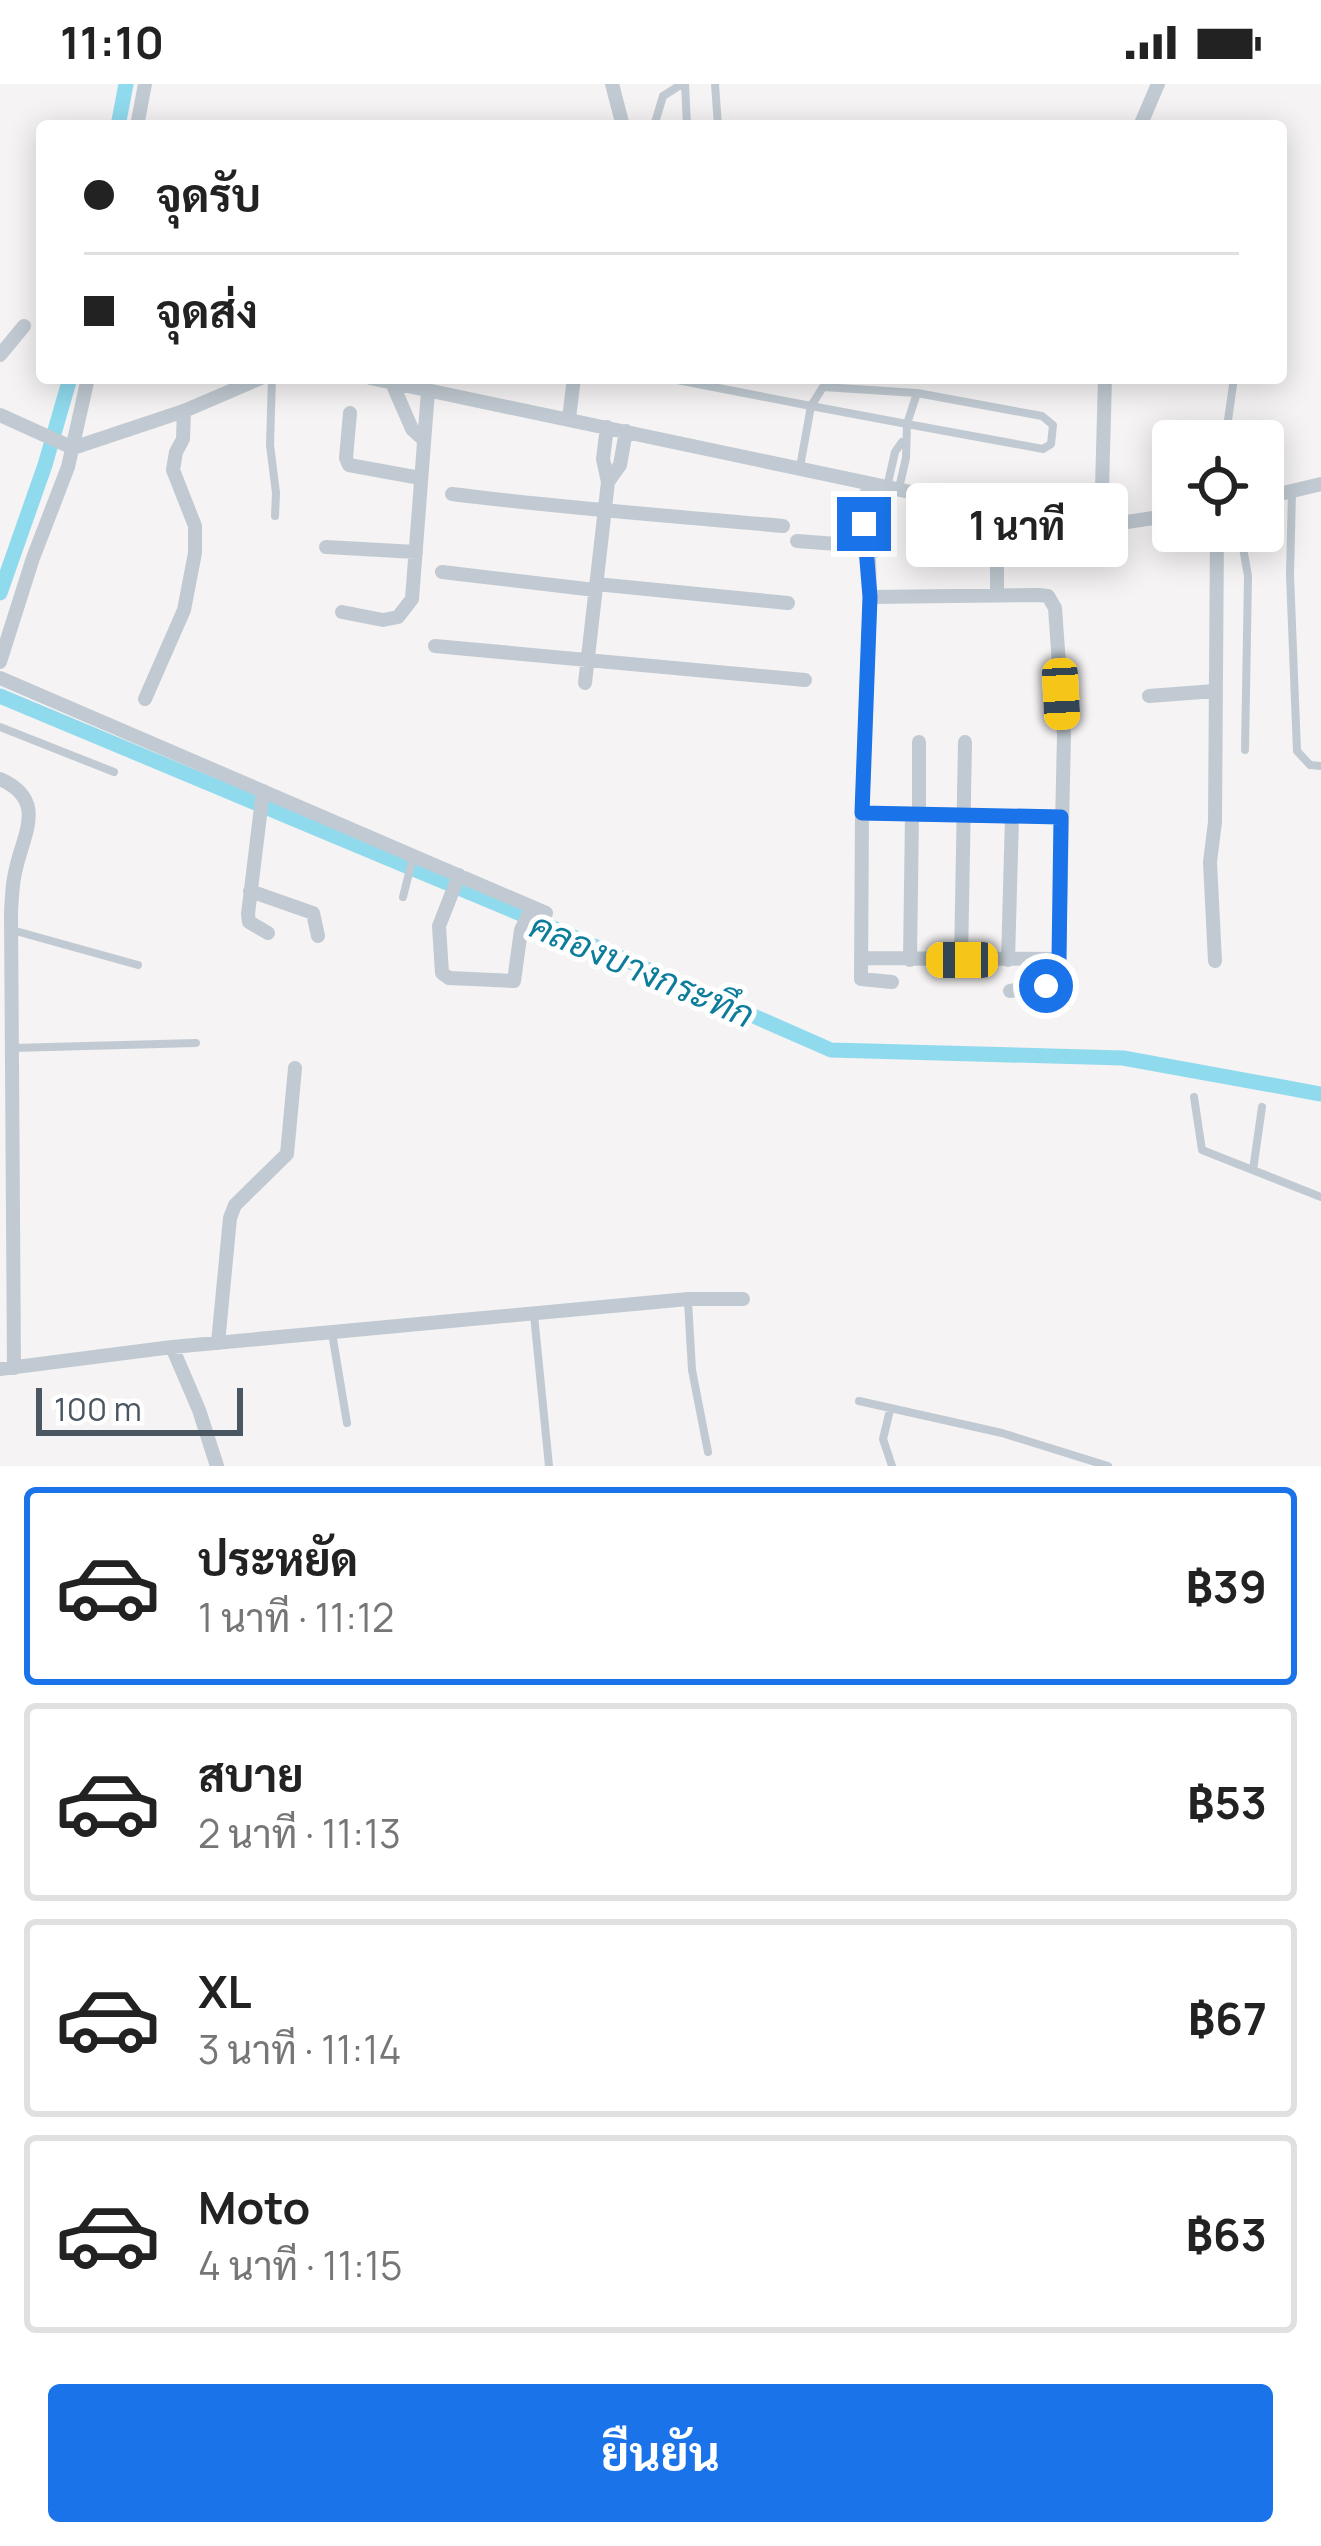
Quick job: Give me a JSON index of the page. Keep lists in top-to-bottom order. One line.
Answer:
{"water":["คลองบางกระทึก"],"scale_bar":"100 m","page":{"status":"11:10","banner":["จุดรับ","จุดส่ง"],"bubble":"1 นาที","scale":"100 m","list":[{"name":"ประหยัด","note":"1 นาที · 11:12","value":"฿39"},{"name":"สบาย","note":"2 นาที · 11:13","value":"฿53"},{"name":"XL","note":"3 นาที · 11:14","value":"฿67"},{"name":"Moto","note":"4 นาที · 11:15","value":"฿63"}],"buttons":"ยืนยัน"}}
